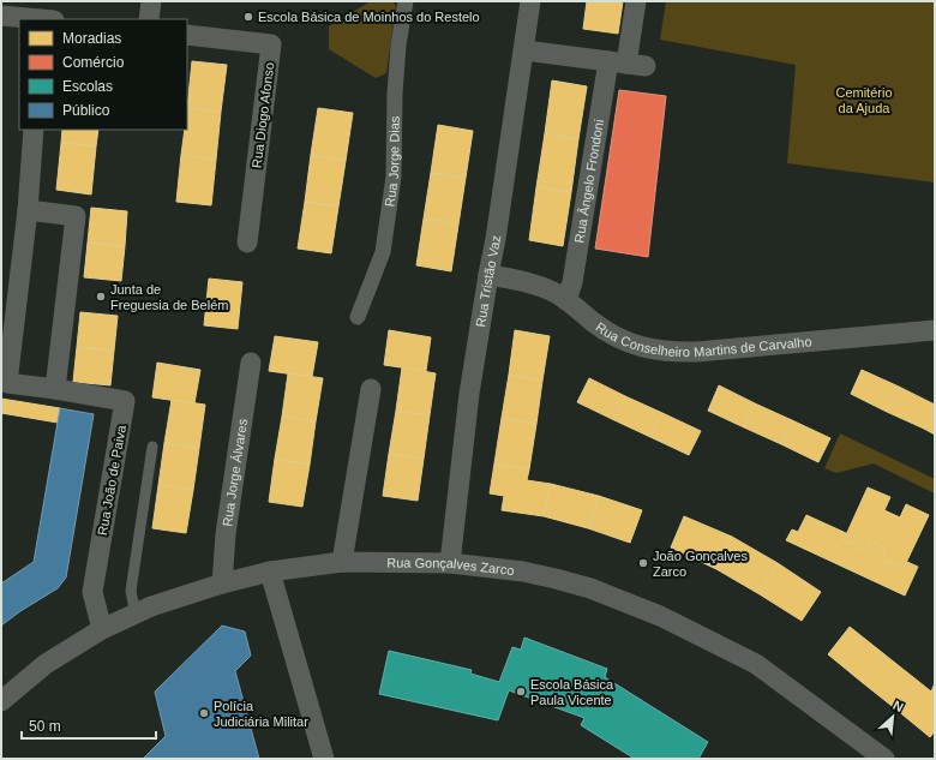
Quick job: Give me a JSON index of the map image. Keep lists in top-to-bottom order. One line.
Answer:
{"streets":{"street":["Rua Diogo Afonso","Rua Jorge Dias","Rua Ângelo Frondoni","Rua Tristão Vaz","Rua Conselheiro Martins de Carvalho","Rua Jorge Álvares","Rua João de Paiva","Rua Gonçalves Zarco"]},"crossings":[["Rua Ângelo Frondoni","Rua Conselheiro Martins de Carvalho"],["Rua Tristão Vaz","Rua Conselheiro Martins de Carvalho"],["Rua Tristão Vaz","Rua Gonçalves Zarco"],["Rua Jorge Álvares","Rua Gonçalves Zarco"],["Rua João de Paiva","Rua Gonçalves Zarco"]],"parks":["Cemitério da Ajuda"],"places":["Escola Básica de Moinhos do Restelo","Junta de Freguesia de Belém","João Gonçalves Zarco","Escola Básica Paula Vicente","Polícia Judiciária Militar"],"legend":["Moradias","Comércio","Escolas","Público"],"scale_bar":"50 m","north":"top right"}
